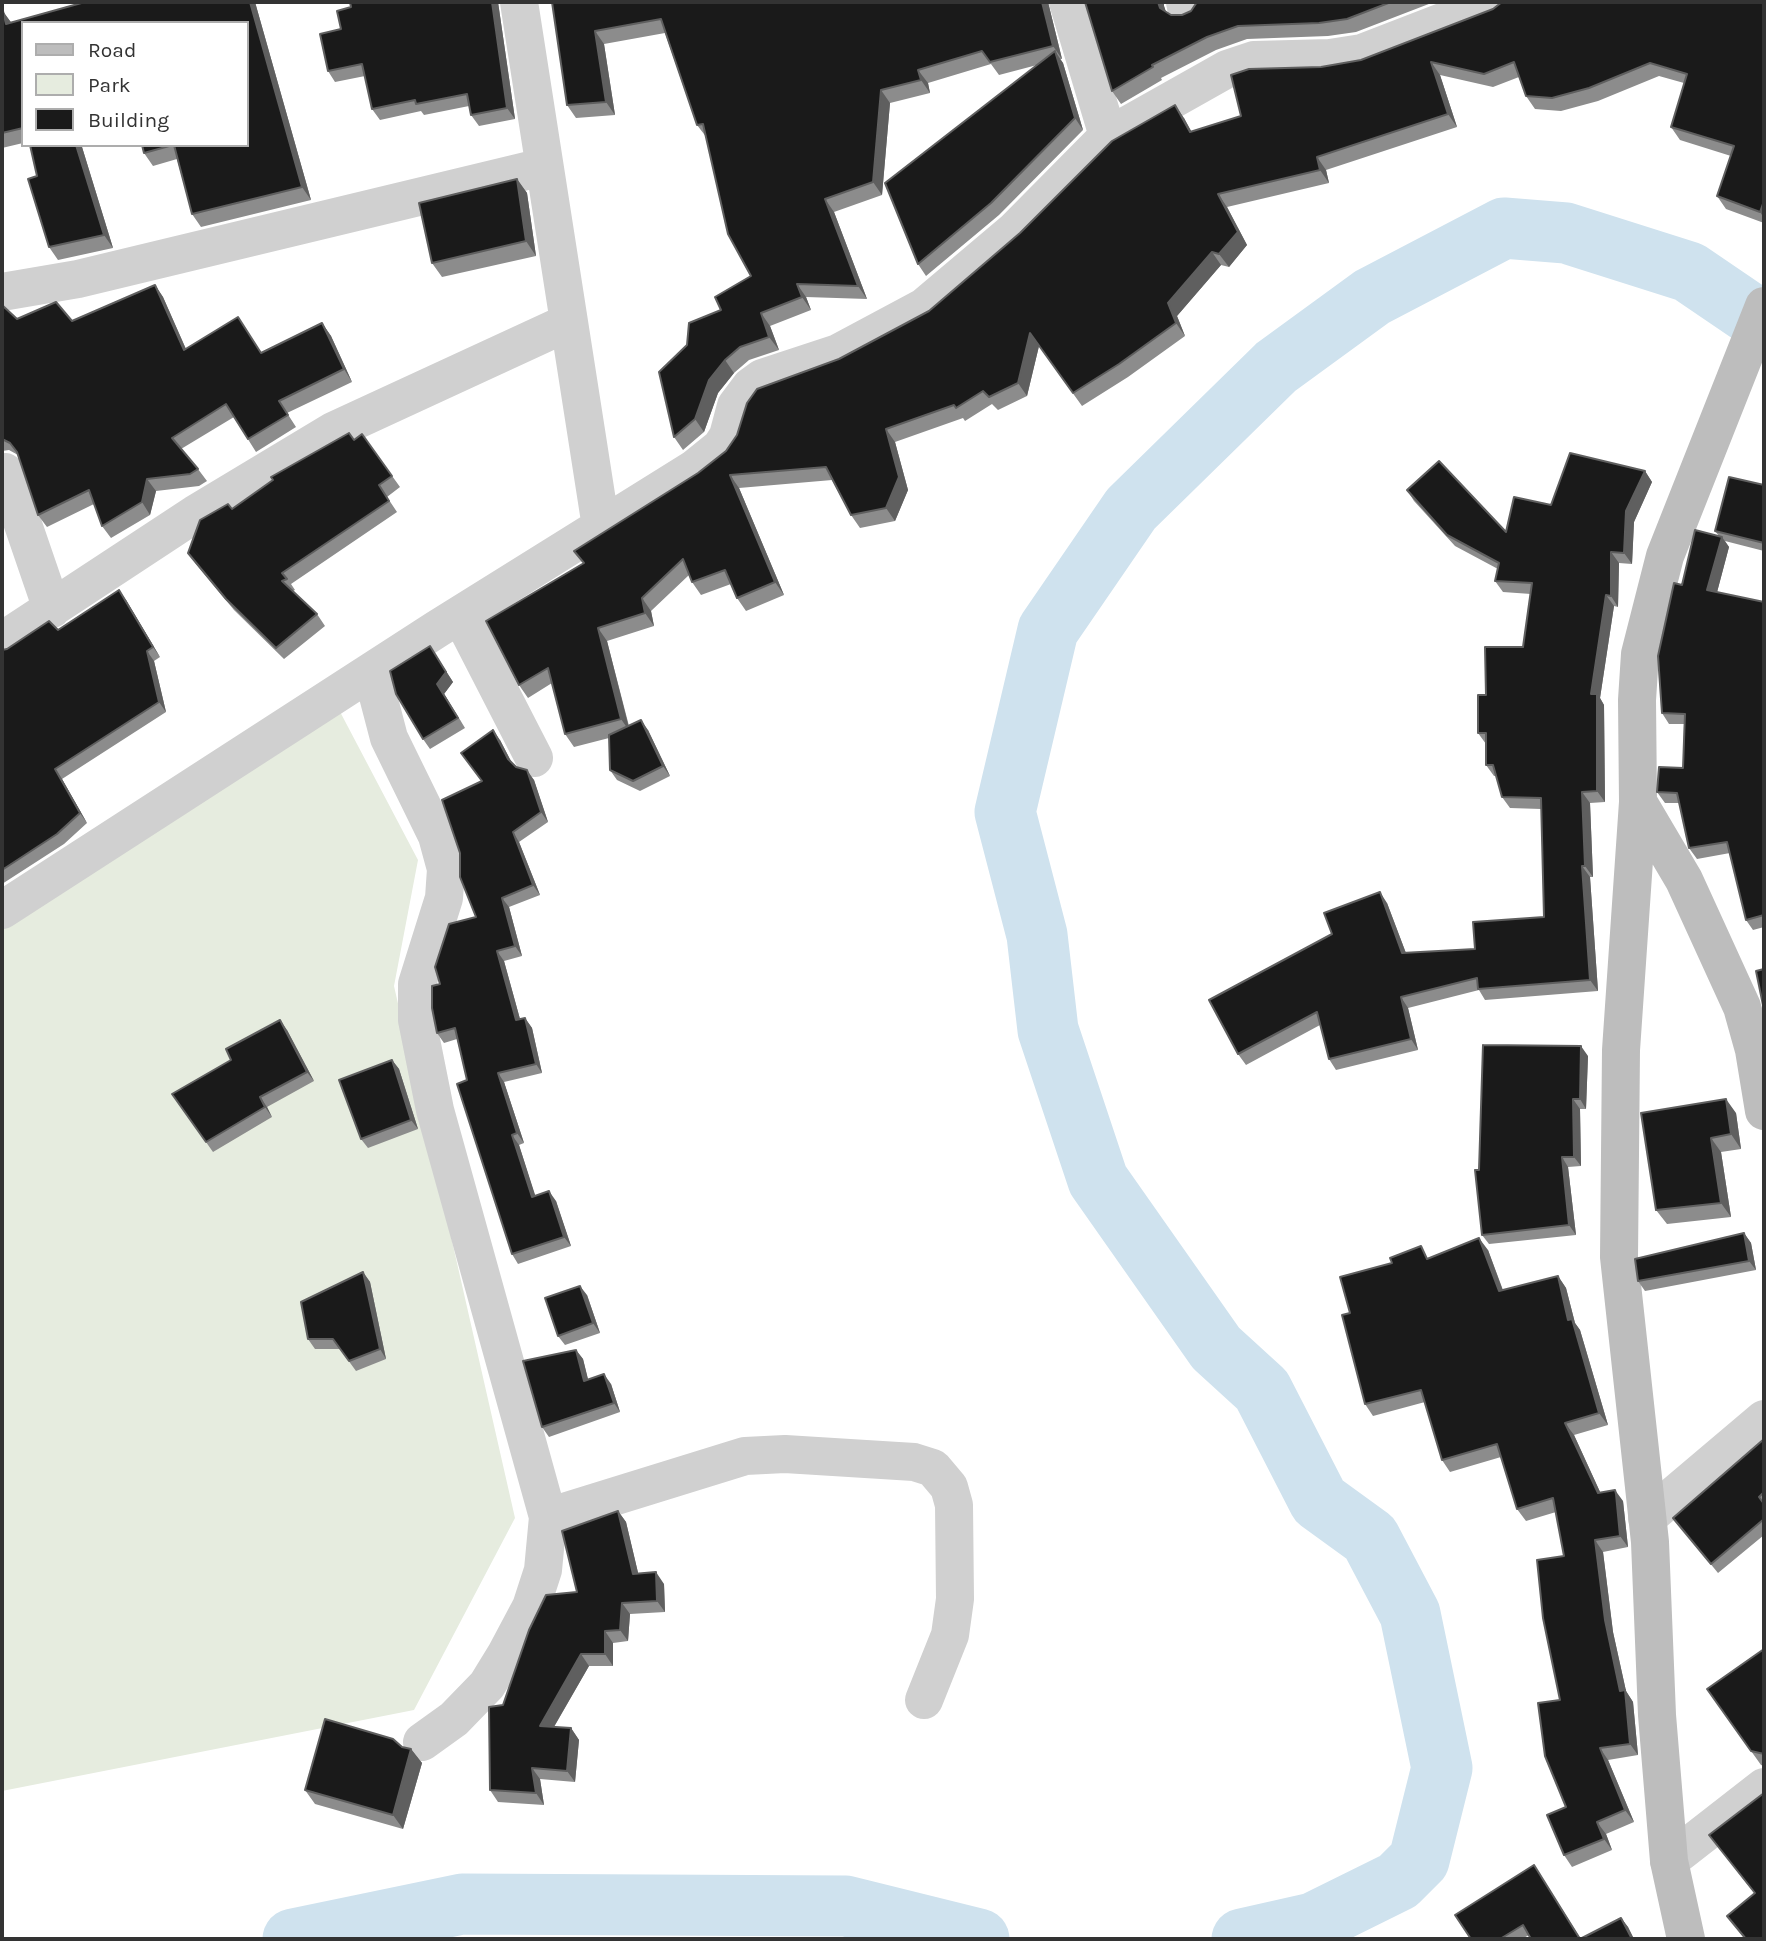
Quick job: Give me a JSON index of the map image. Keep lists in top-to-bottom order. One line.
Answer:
{"legend":["Road","Park","Building"]}
